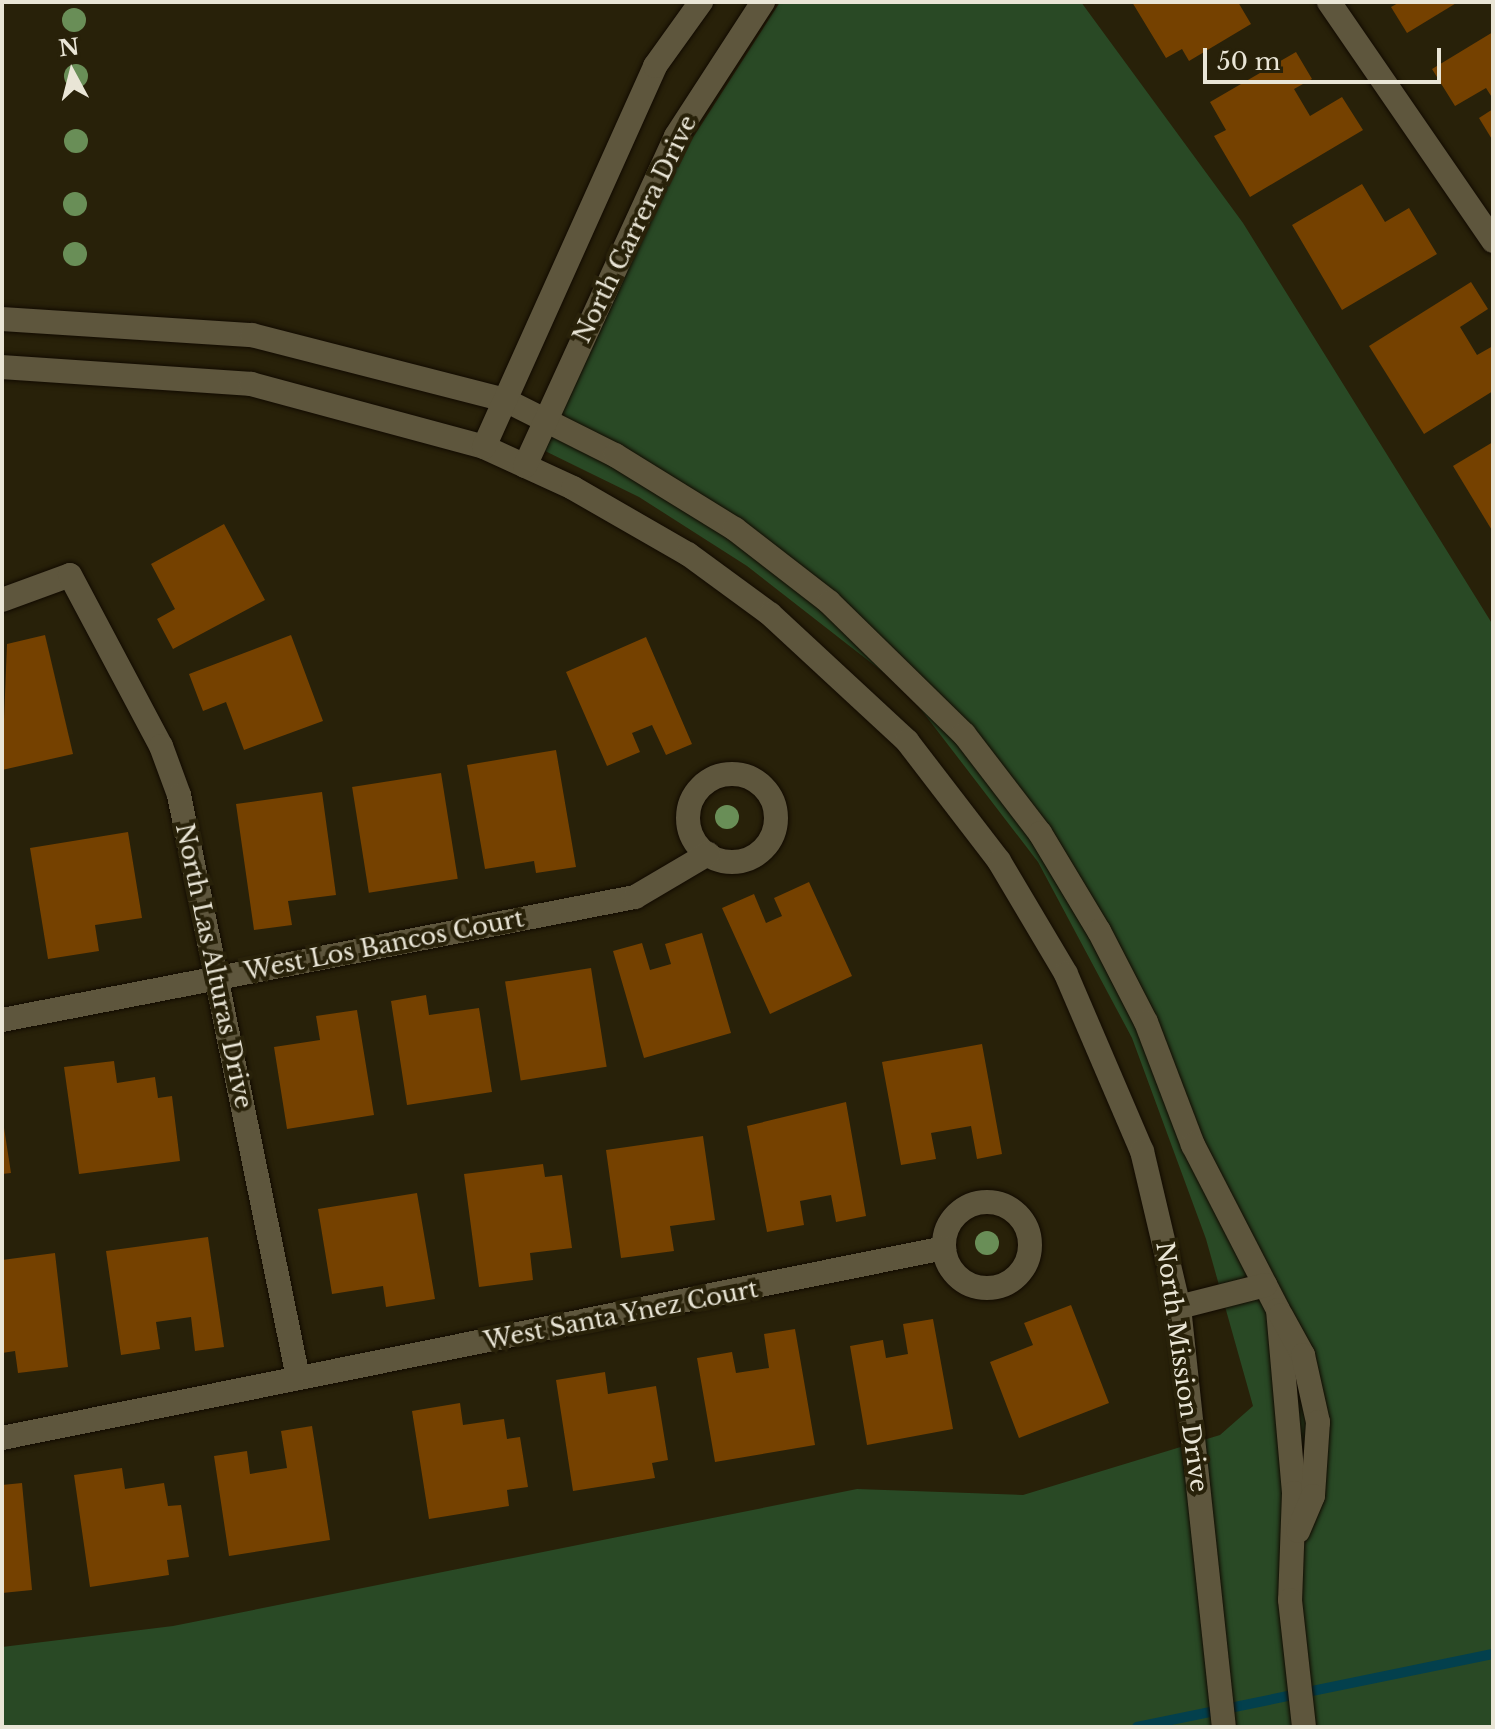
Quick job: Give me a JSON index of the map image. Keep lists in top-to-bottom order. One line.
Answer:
{"streets":{"street":["North Carrera Drive","West Los Bancos Court","North Las Alturas Drive","West Santa Ynez Court","North Mission Drive"]},"crossings":[["North Carrera Drive","North Mission Drive"],["West Los Bancos Court","North Las Alturas Drive"],["North Las Alturas Drive","West Santa Ynez Court"]],"scale_bar":"50 m","north":"top"}
